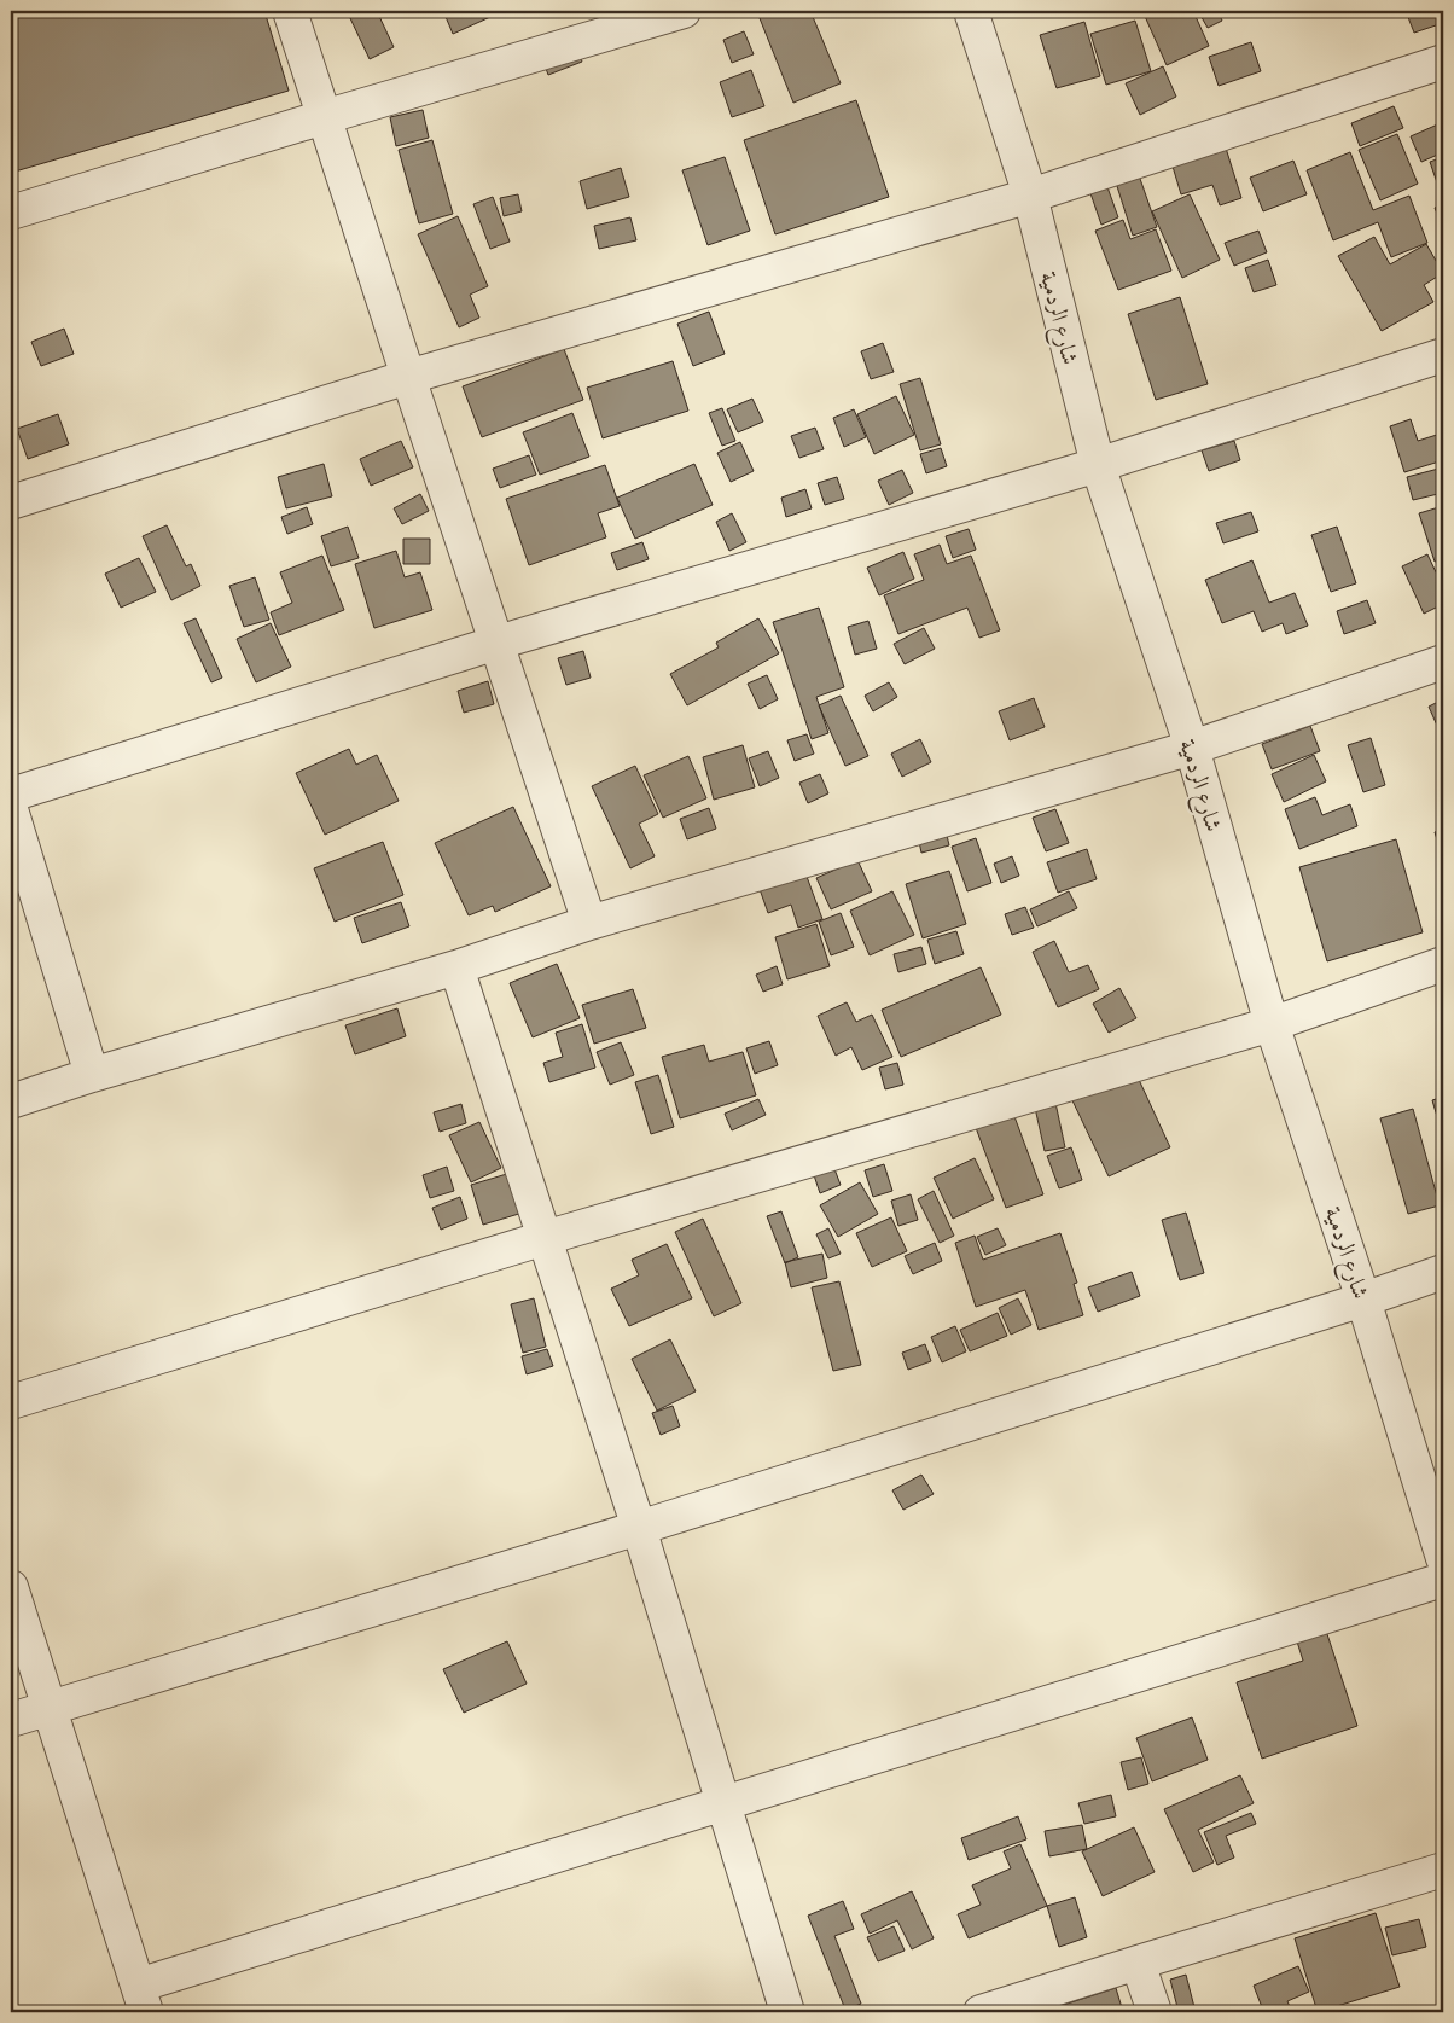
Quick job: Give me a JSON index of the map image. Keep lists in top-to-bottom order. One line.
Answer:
{"streets":{"street":["شارع الردمية"]}}
